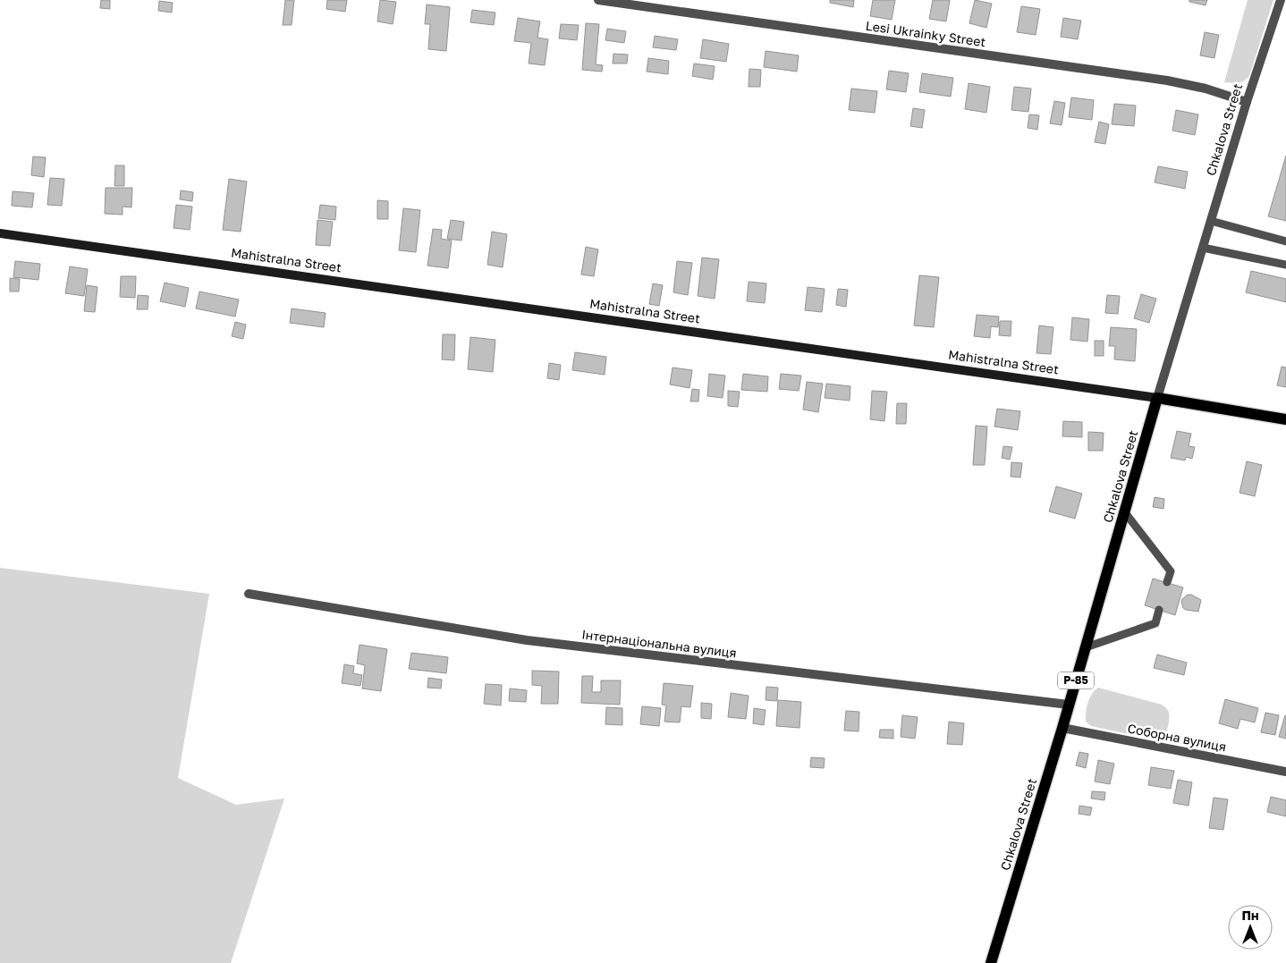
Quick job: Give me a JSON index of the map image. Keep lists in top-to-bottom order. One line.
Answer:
{"streets":{"main road":["Chkalova Street","Mahistralna Street","Р-85"],"street":["Lesi Ukrainky Street","Інтернаціональна вулиця","Соборна вулиця"]},"crossings":[["Lesi Ukrainky Street","Chkalova Street"],["Chkalova Street","Mahistralna Street"],["Chkalova Street","Інтернаціональна вулиця"],["Chkalova Street","Соборна вулиця"]],"north":"top"}
